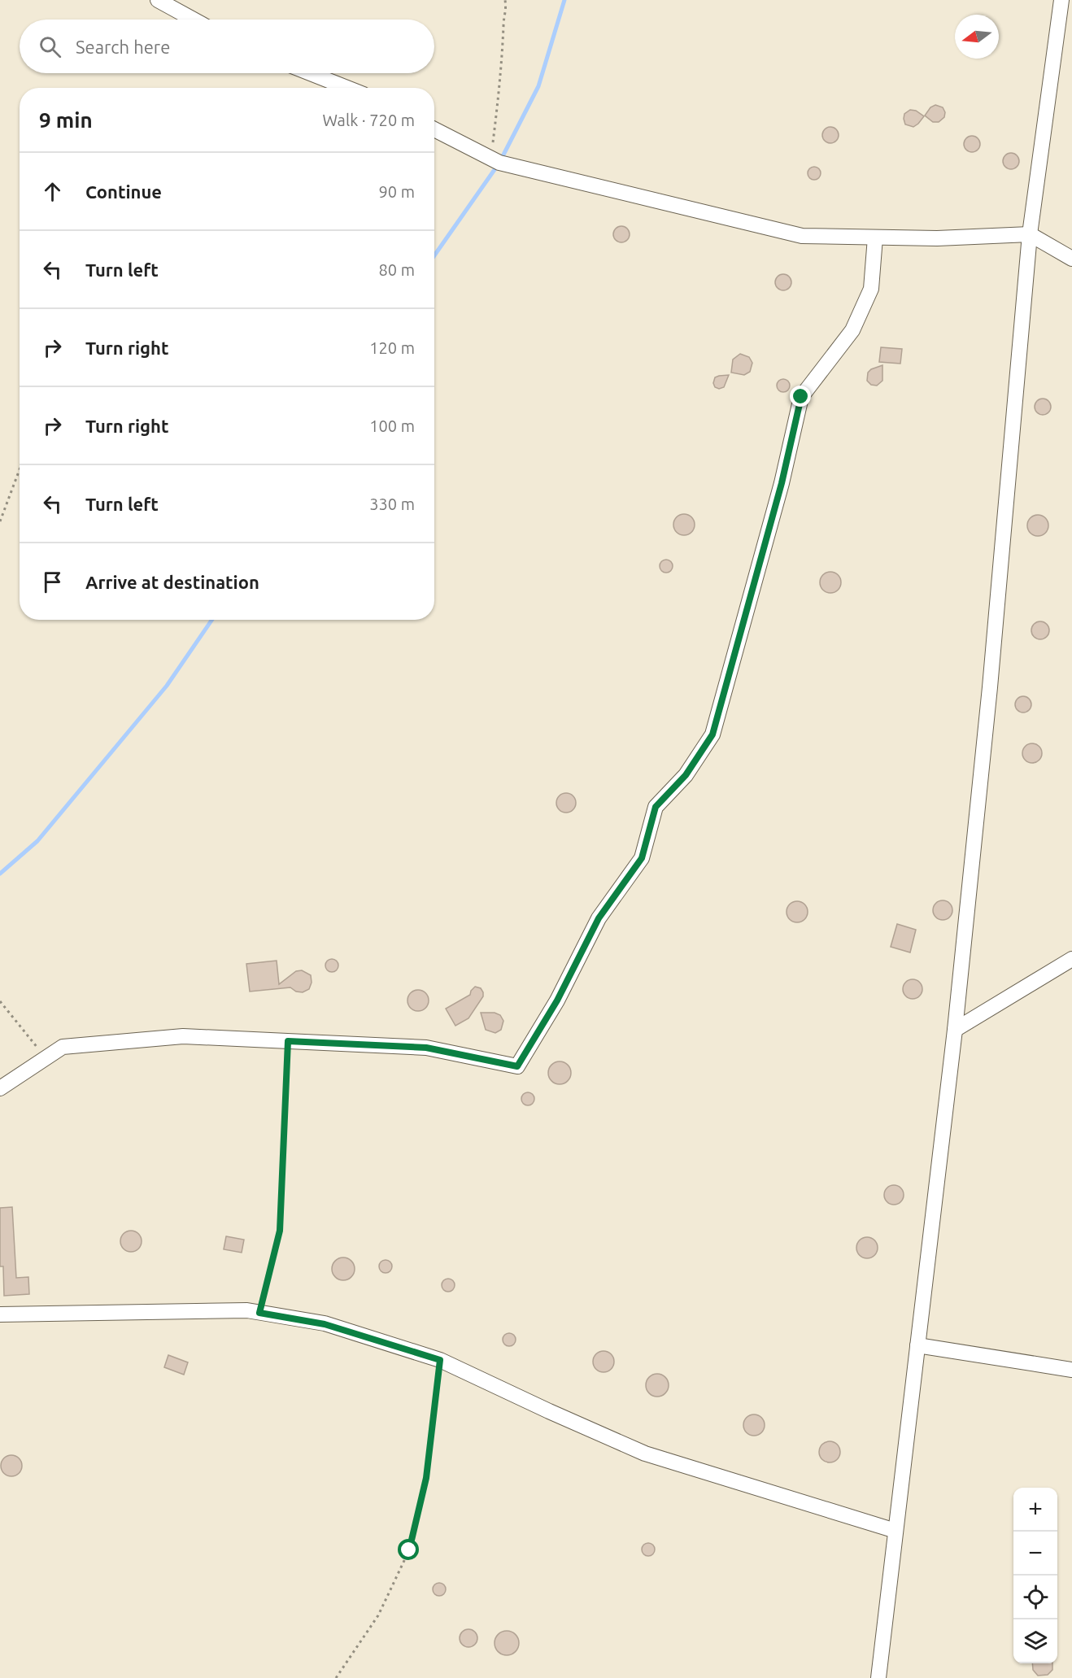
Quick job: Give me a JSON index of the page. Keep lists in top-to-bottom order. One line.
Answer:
{"north":"left","page":{"search":"Search here","heading":["9 min","Walk · 720 m"],"list":[["Continue","90 m"],["Turn left","80 m"],["Turn right","120 m"],["Turn right","100 m"],["Turn left","330 m"],"Arrive at destination"],"map_buttons":["+","−"]}}
